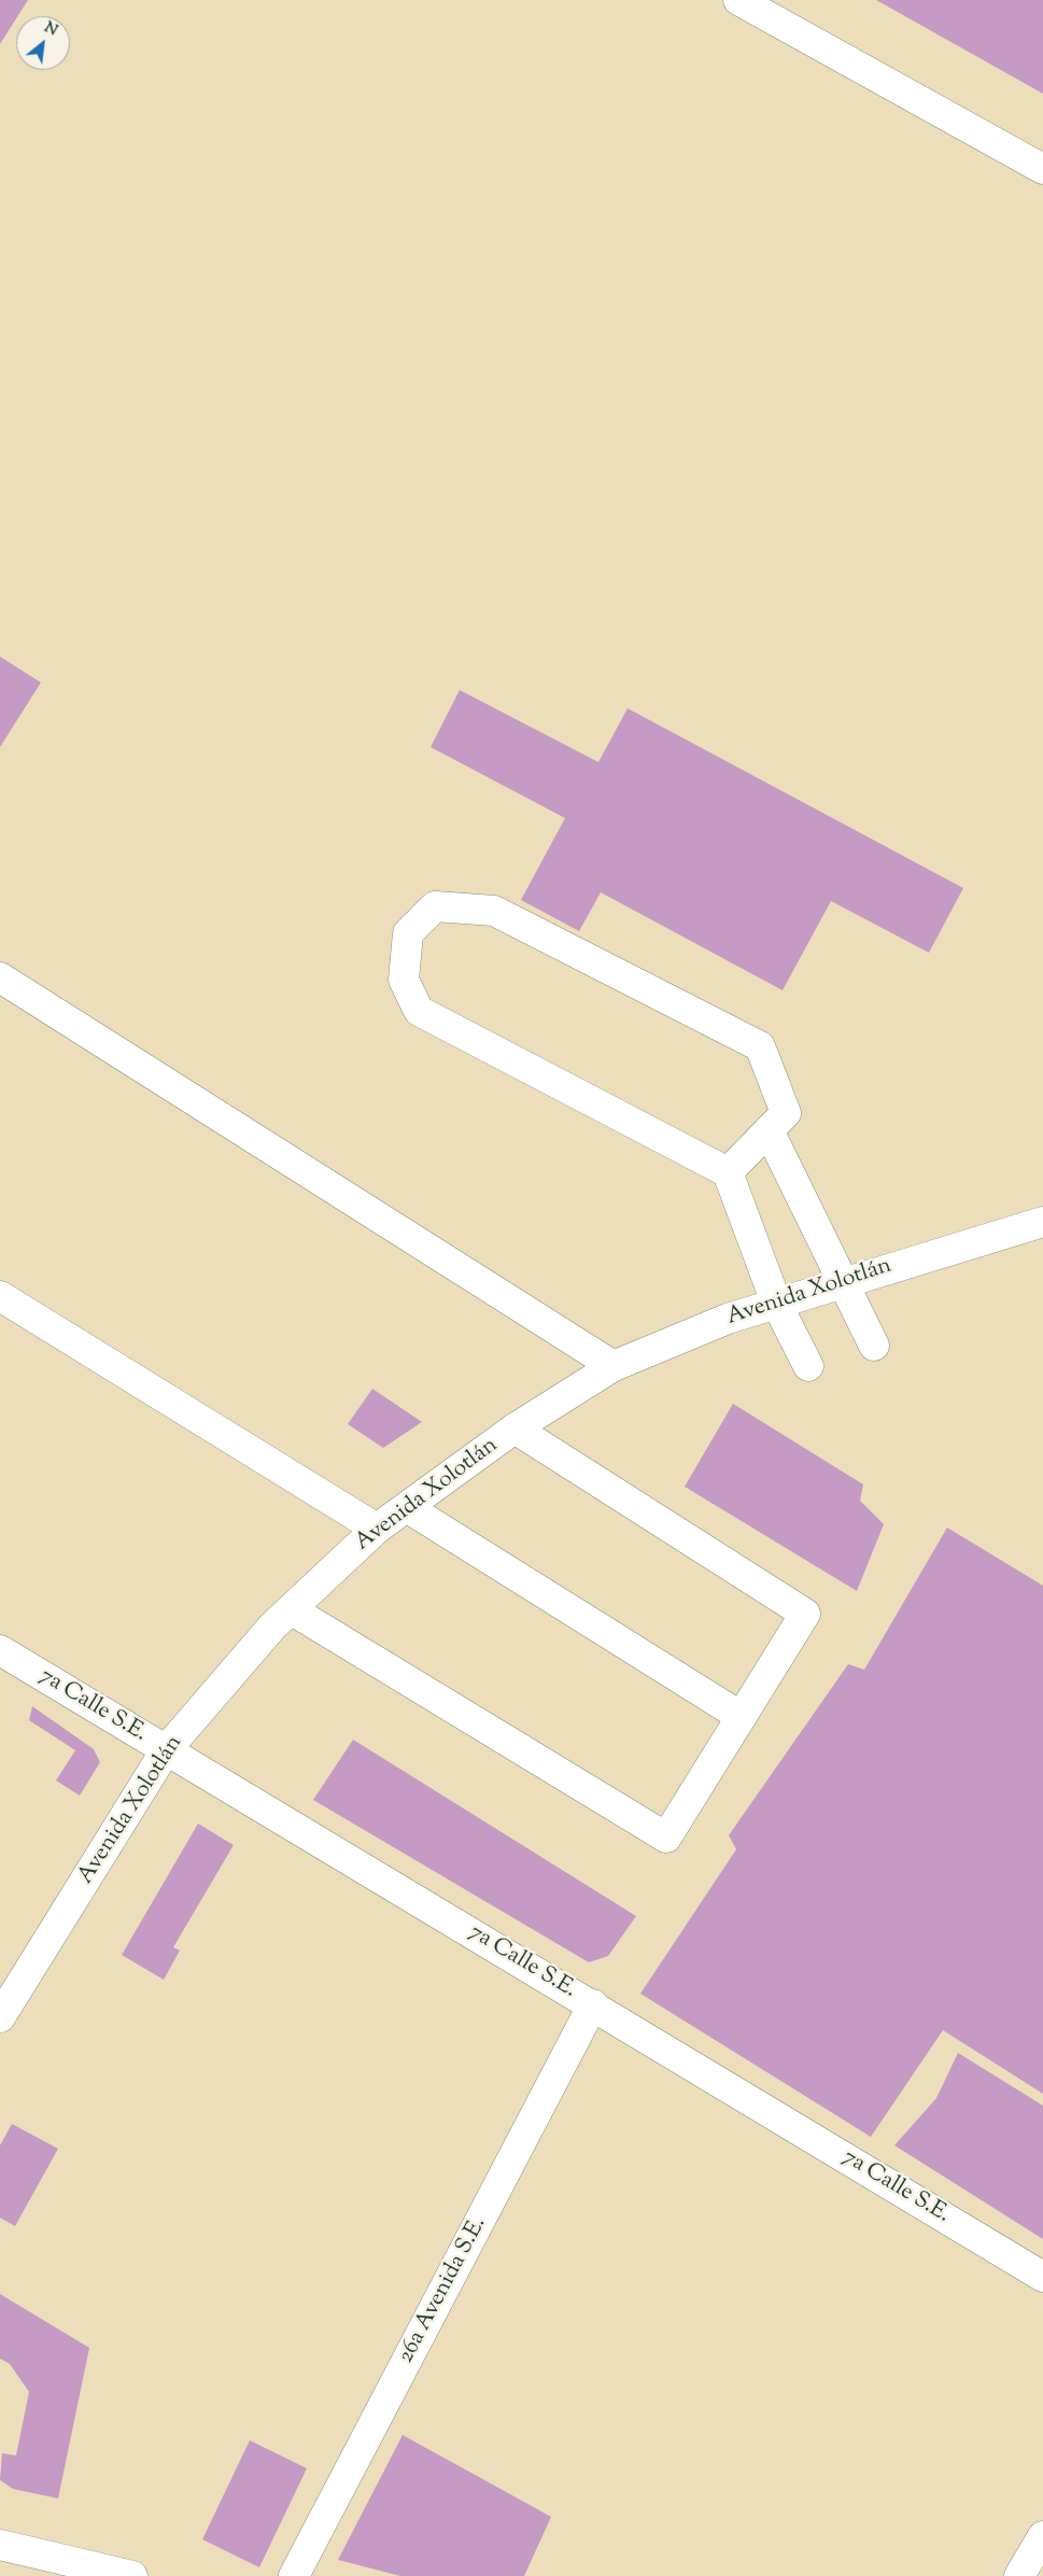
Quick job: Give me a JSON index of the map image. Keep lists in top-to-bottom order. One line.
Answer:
{"streets":{"street":["Avenida Xolotlán","7a Calle S.E.","26a Avenida S.E."]},"crossings":[["Avenida Xolotlán","7a Calle S.E."],["7a Calle S.E.","26a Avenida S.E."]],"north":"top right"}
